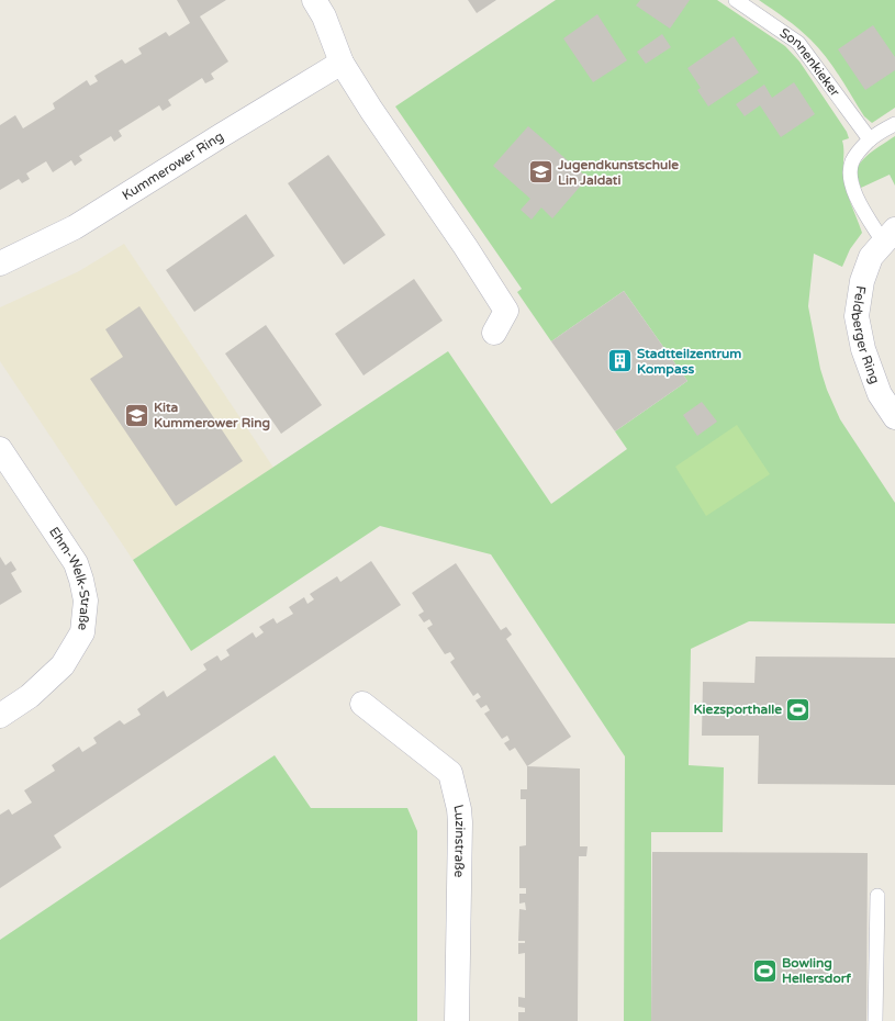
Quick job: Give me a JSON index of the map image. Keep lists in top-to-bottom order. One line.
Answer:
{"streets":{"street":["Kummerower Ring","Feldberger Ring","Ehm-Welk-Straße","Luzinstraße"],"lane":["Sonnenkieker"]},"places":{"school or university":["Jugendkunstschule Lin Jaldati","Kita Kummerower Ring"],"building":["Stadtteilzentrum Kompass"],"sports":["Kiezsporthalle","Bowling Hellersdorf"]}}
